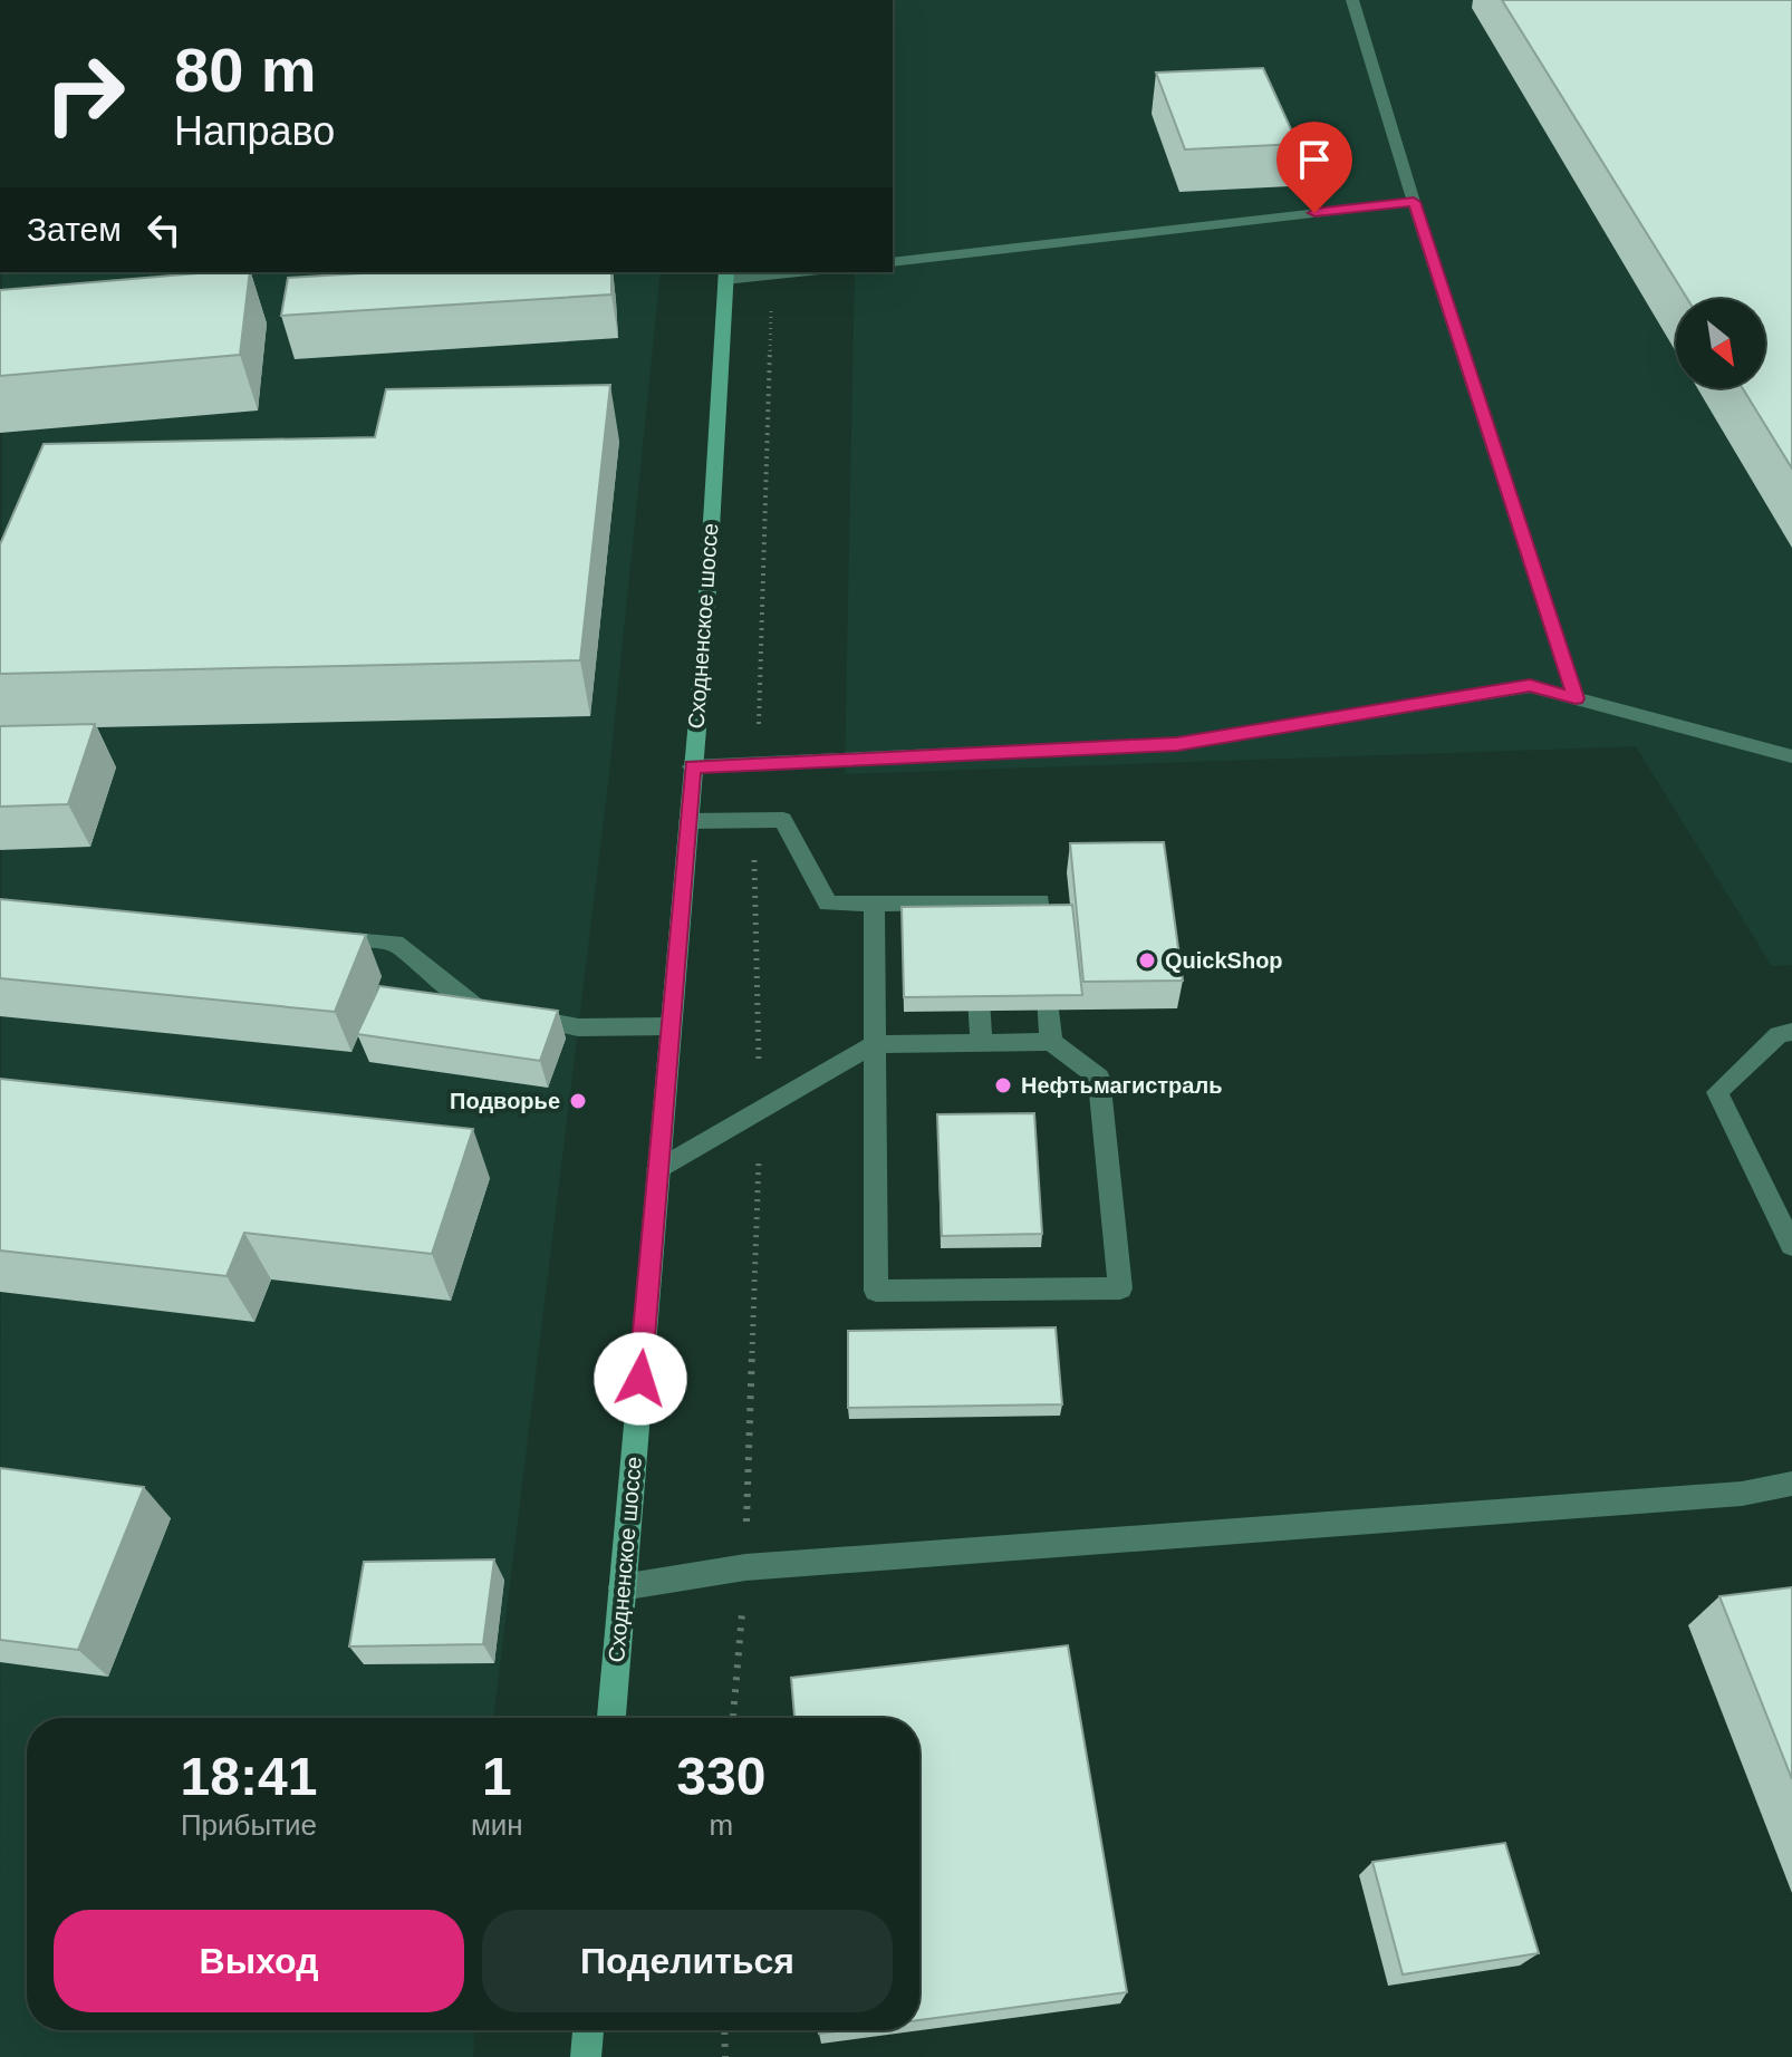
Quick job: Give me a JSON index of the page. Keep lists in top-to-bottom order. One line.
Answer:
{"streets":{"main road":["Сходненское шоссе"]},"places":["QuickShop","Нефтьмагистраль","Подворье"],"north":"bottom right","page":{"turn":["80 m","Направо"],"then":"Затем","eta":["18:41","Прибытие","1","мин","330","m"],"buttons":["Выход","Поделиться"]}}
